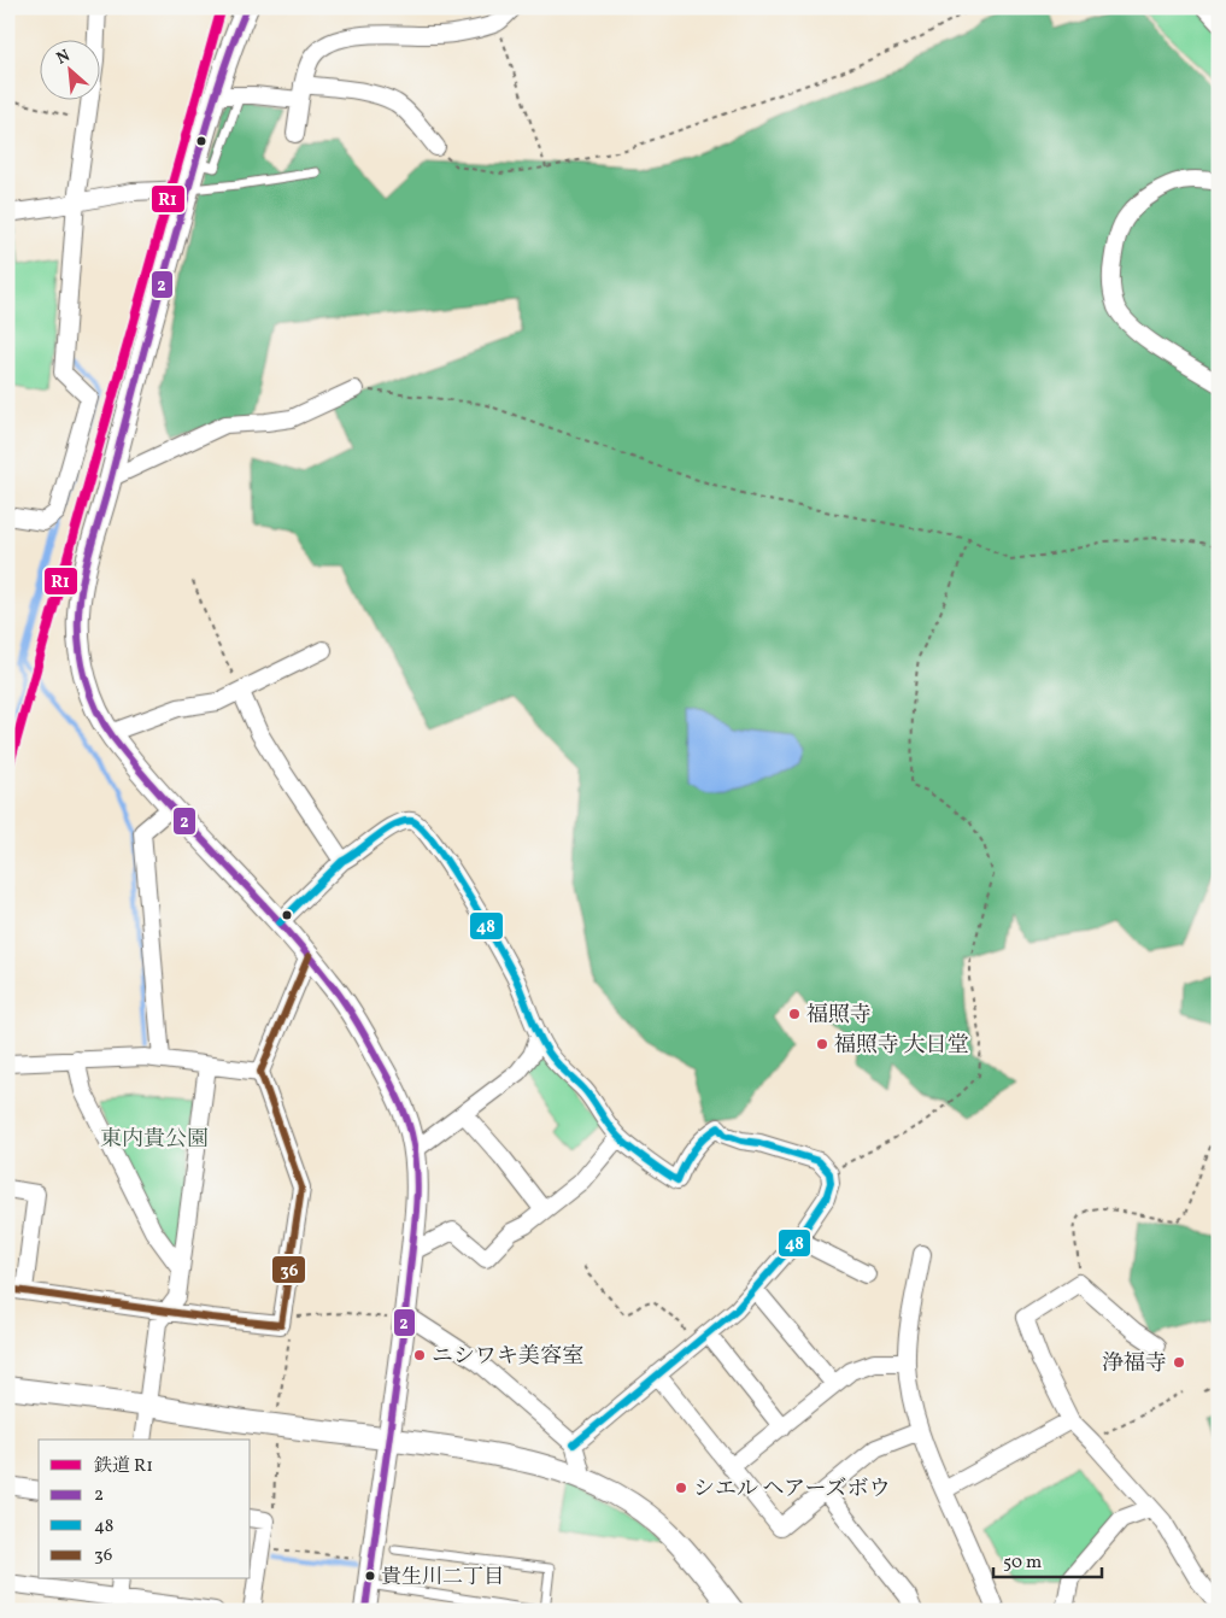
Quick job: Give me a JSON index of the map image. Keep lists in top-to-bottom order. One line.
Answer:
{"parks":["東内貴公園"],"places":["福照寺","福照寺 大日堂","ニシワキ美容室","浄福寺","シエル ヘアーズボウ","貴生川二丁目"],"lines":["rail line R1","transit line 2","transit line 48","transit line 36"],"legend":["鉄道 R1","2","48","36"],"scale_bar":"50 m","north":"top left"}
